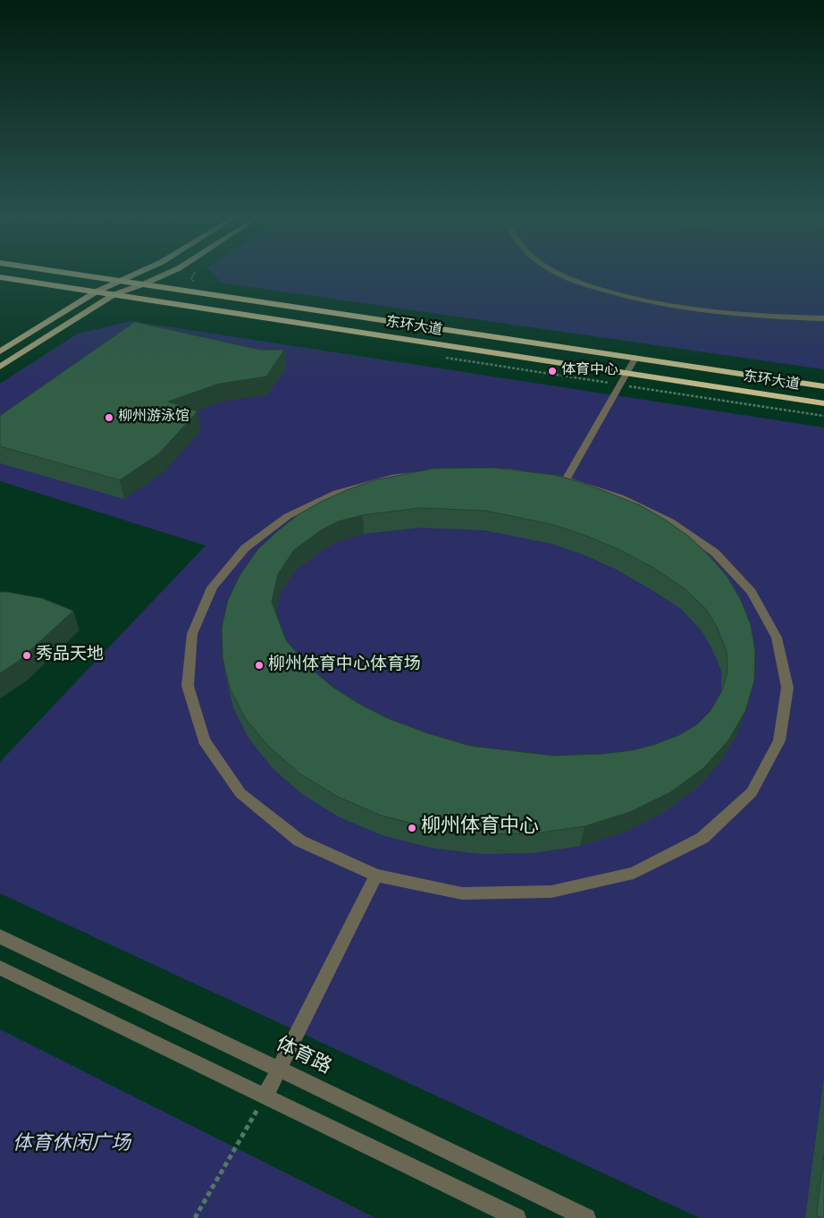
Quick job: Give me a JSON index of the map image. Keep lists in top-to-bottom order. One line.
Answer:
{"streets":{"highway":["东环大道"],"street":["体育路"]},"parks":["体育休闲广场"],"places":["体育中心","柳州游泳馆","秀品天地","柳州体育中心体育场","柳州体育中心"]}
